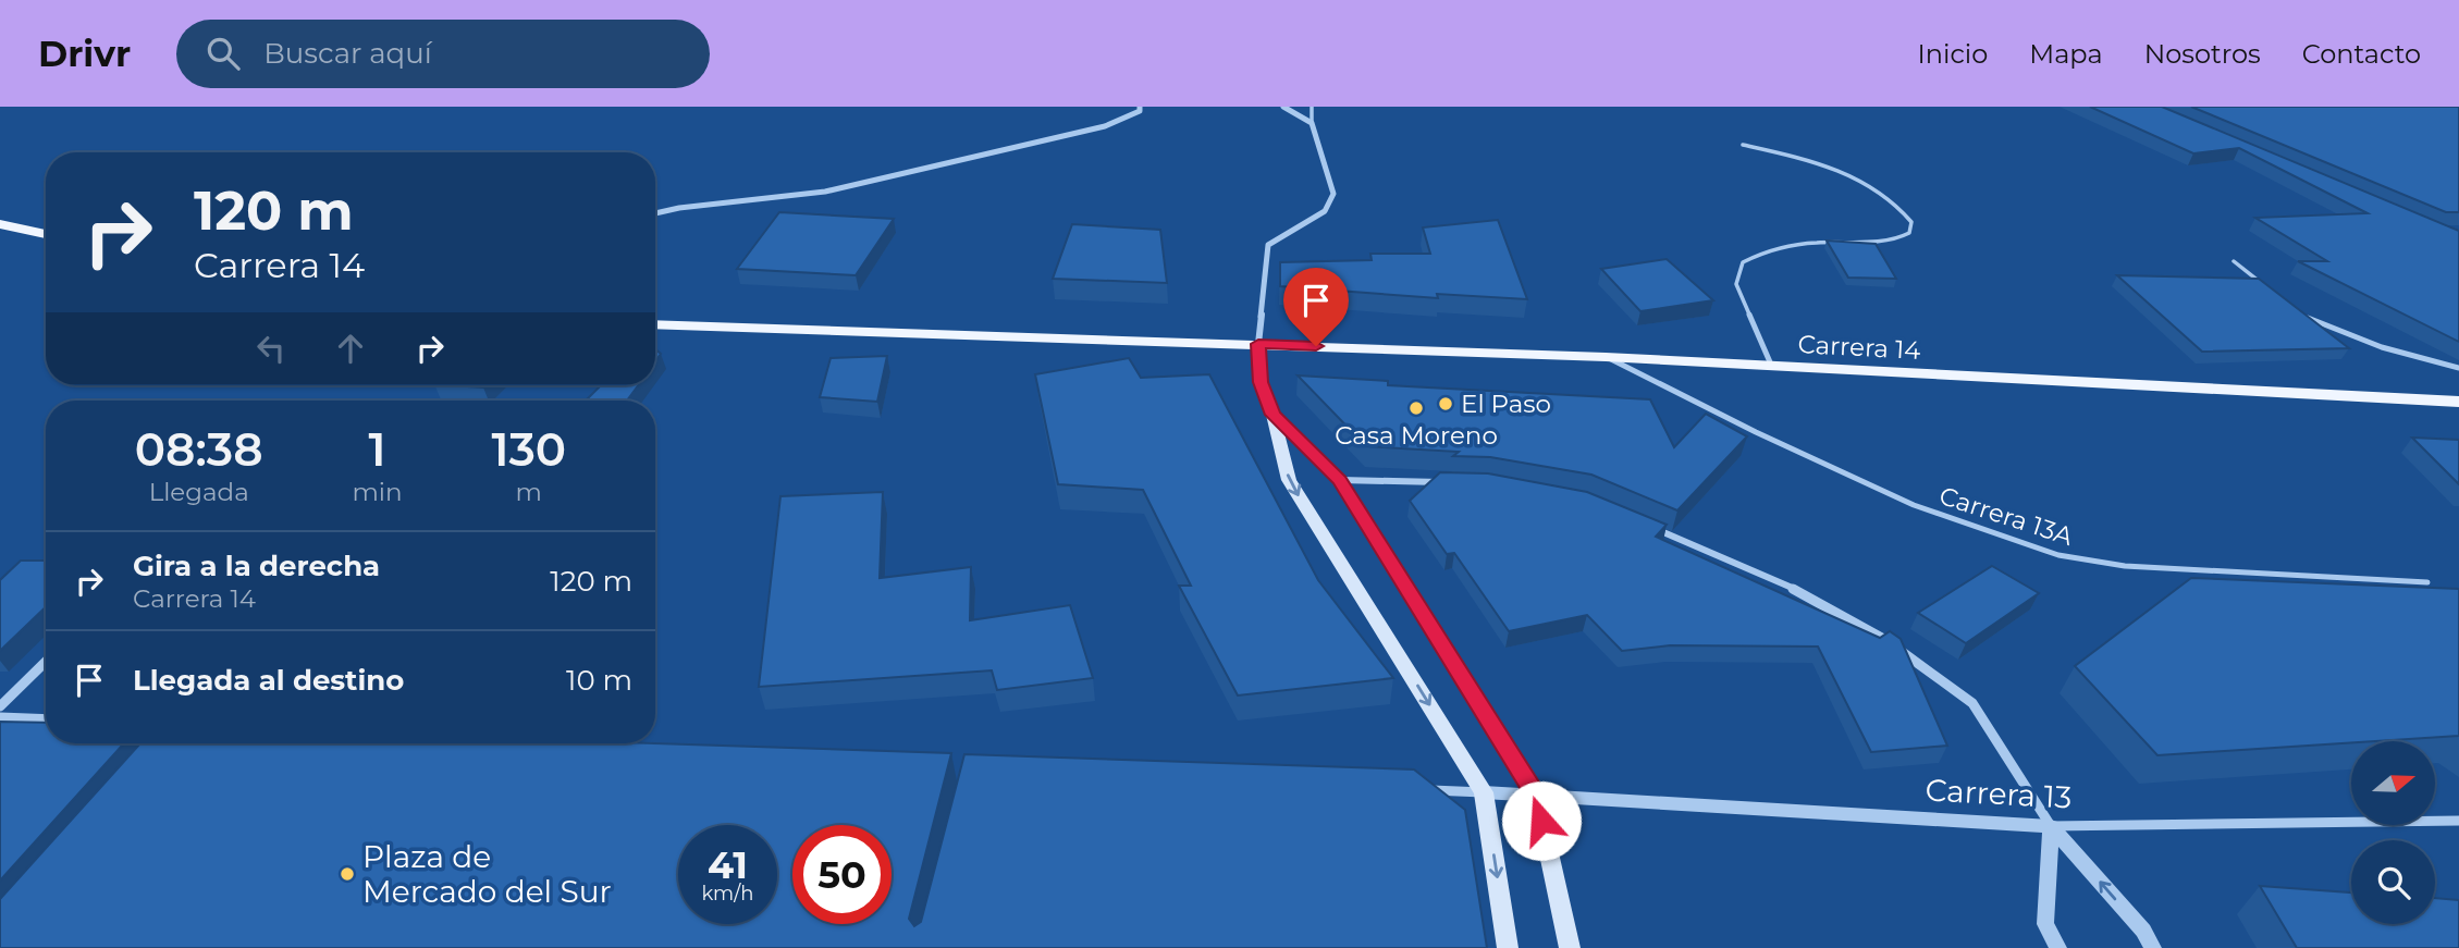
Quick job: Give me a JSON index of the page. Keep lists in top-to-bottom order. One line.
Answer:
{"streets":{"main road":["Carrera 14"],"street":["Carrera 13"],"lane":["Carrera 13A"]},"crossings":[["Carrera 14","Carrera 13A"]],"places":["El Paso","Casa Moreno","Plaza de Mercado del Sur"],"north":"right","page":{"header":"Drivr","search":"Buscar aquí","nav":["Inicio","Mapa","Nosotros","Contacto"],"turn":["120 m","Carrera 14"],"eta":["08:38","Llegada","1","min","130","m"],"list":[{"name":"Gira a la derecha","note":"Carrera 14","value":"120 m"},{"name":"Llegada al destino","value":"10 m"}],"speed":"41 km/h","limit":"50"}}
